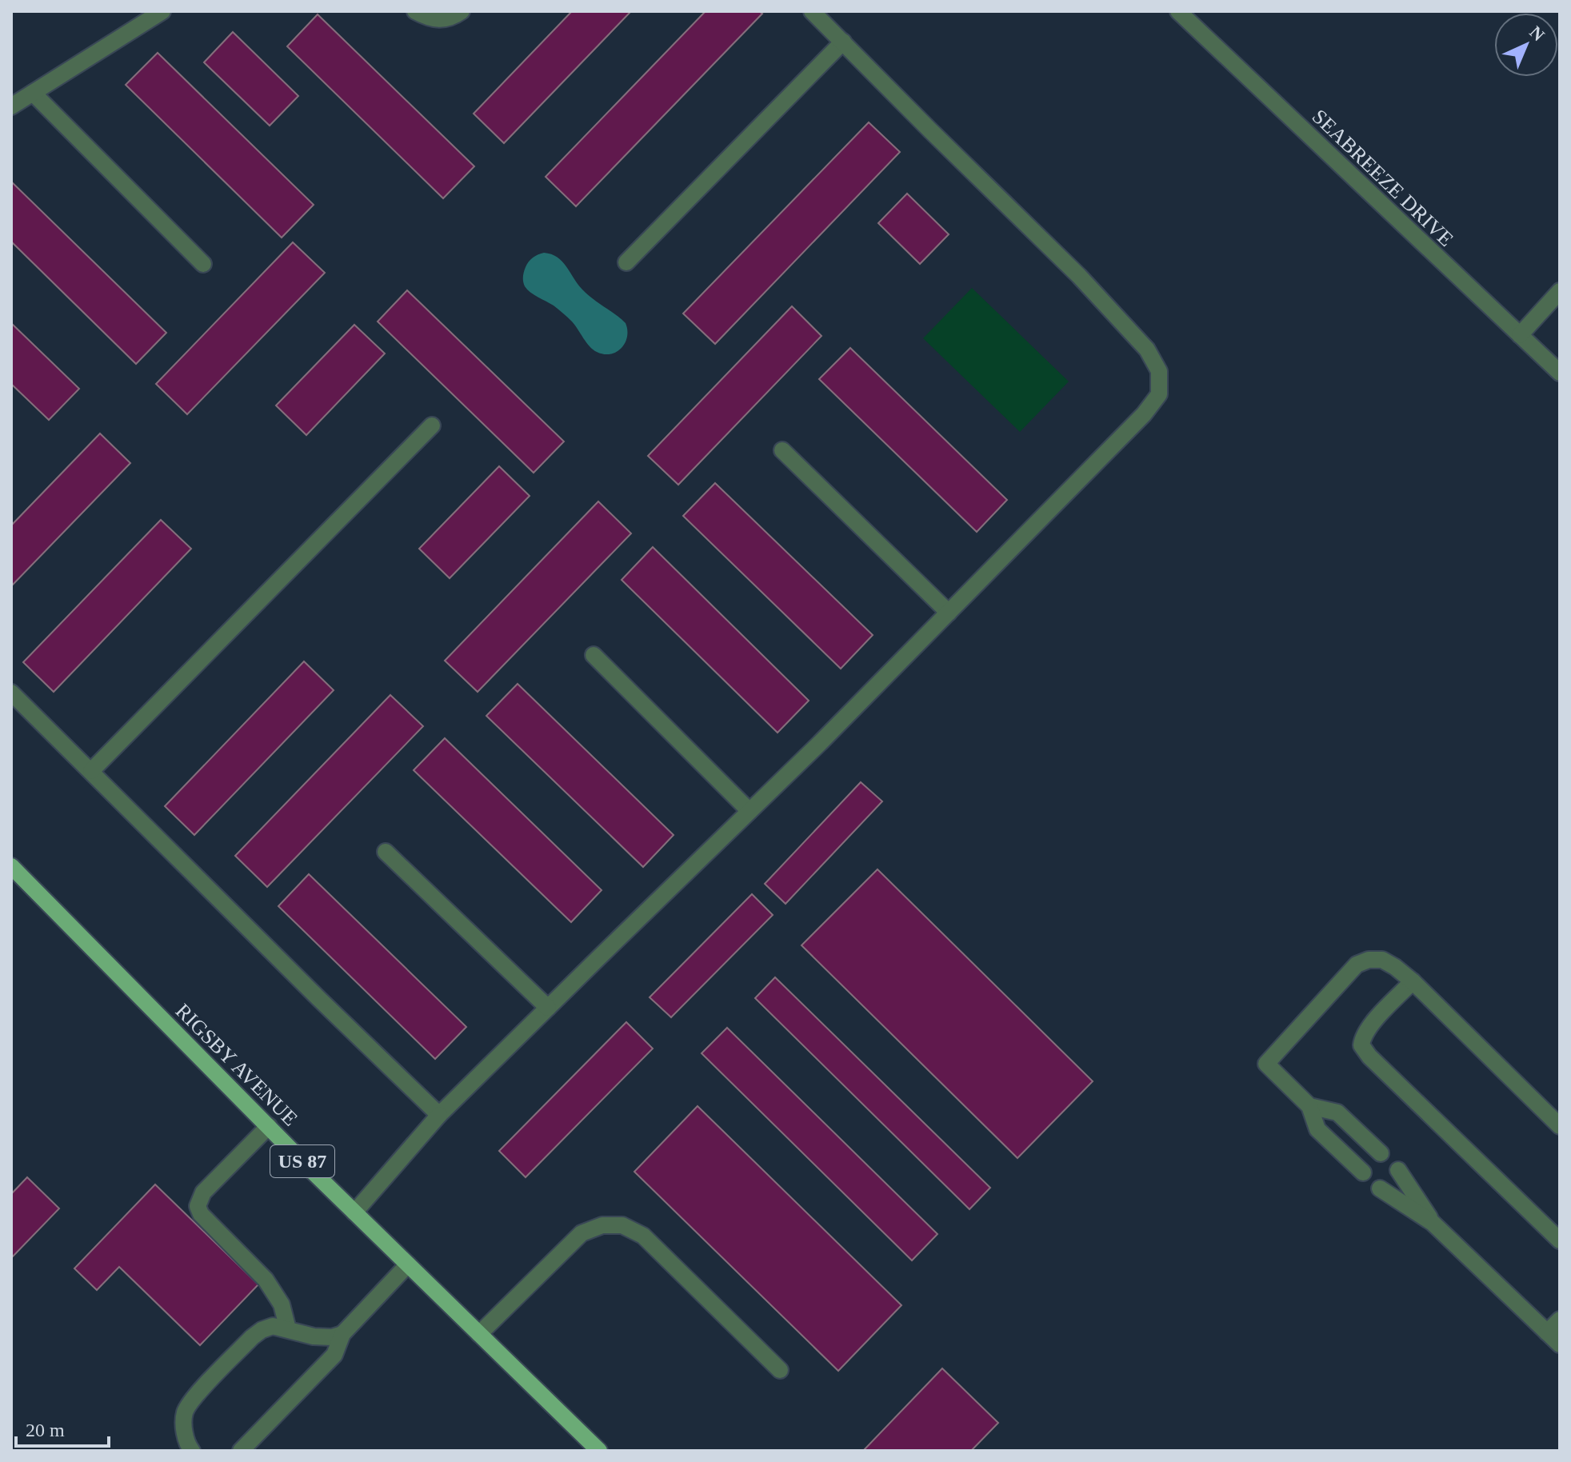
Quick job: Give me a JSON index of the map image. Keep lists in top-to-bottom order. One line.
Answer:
{"streets":{"main road":["RIGSBY AVENUE","US 87"],"street":["SEABREEZE DRIVE"]},"scale_bar":"20 m","north":"top right"}
